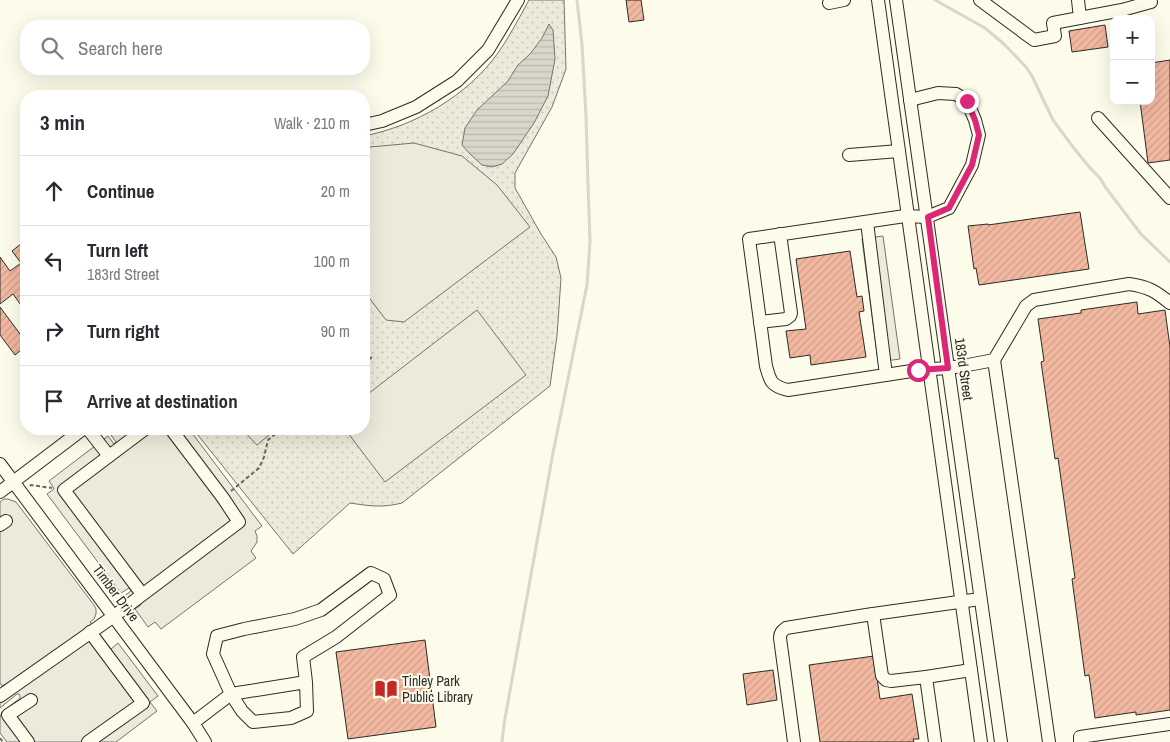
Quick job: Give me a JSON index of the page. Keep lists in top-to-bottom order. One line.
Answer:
{"streets":{"street":["183rd Street","Timber Drive"]},"places":{"library":["Tinley Park Public Library"]},"page":{"map_buttons":["+","−"],"search":"Search here","heading":["3 min","Walk · 210 m"],"list":[["Continue","20 m"],["Turn left","183rd Street","100 m"],["Turn right","90 m"],"Arrive at destination"]}}
